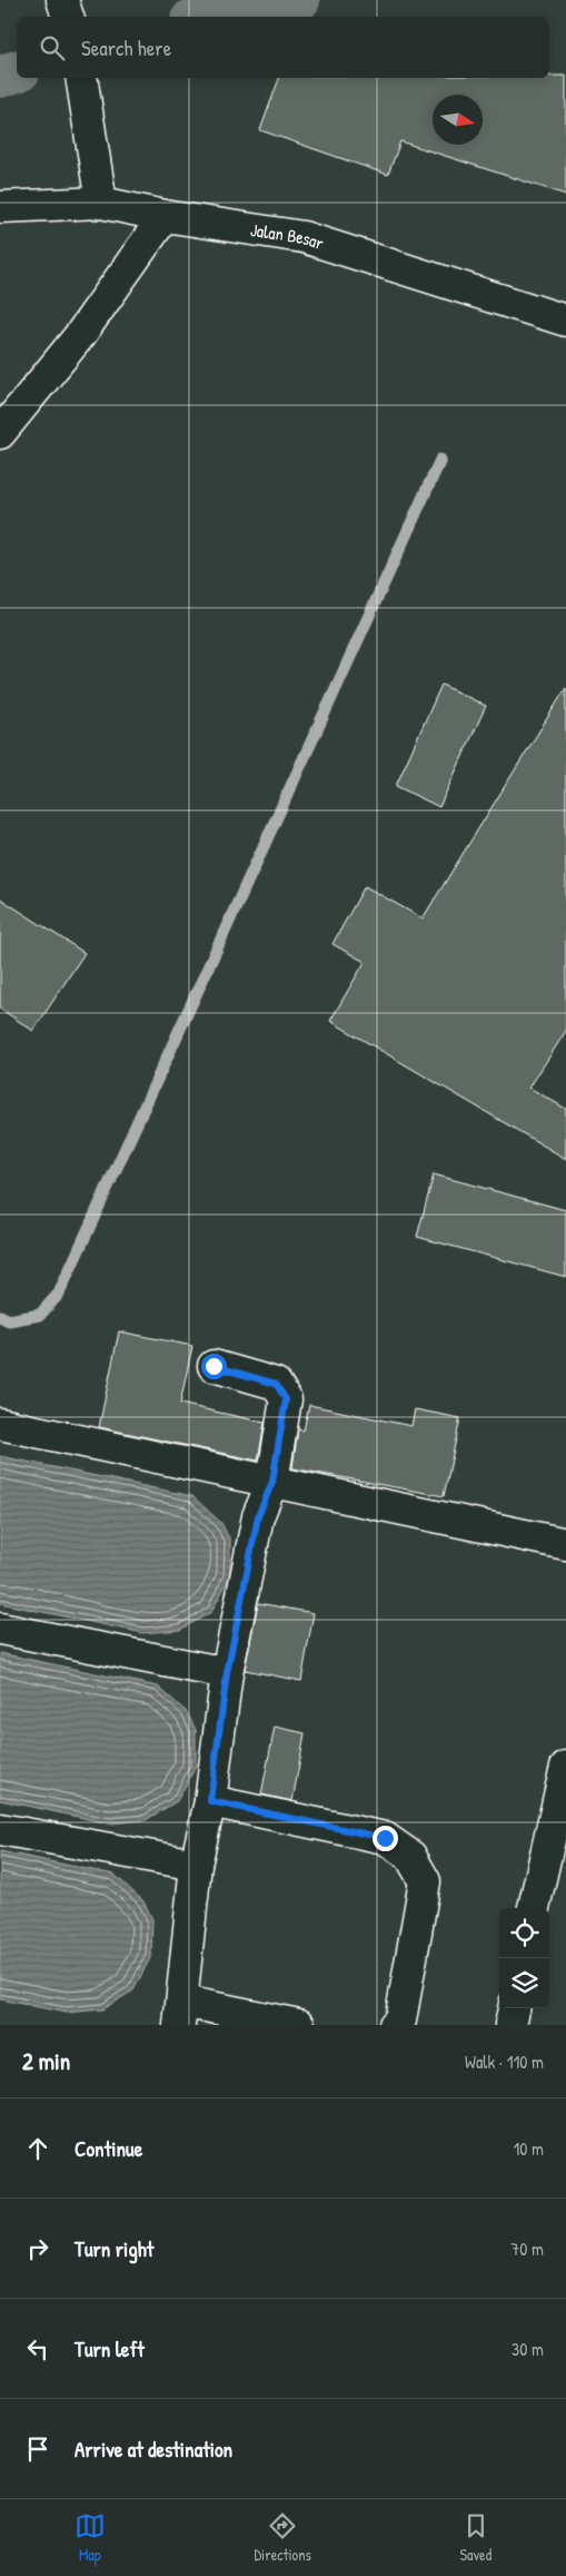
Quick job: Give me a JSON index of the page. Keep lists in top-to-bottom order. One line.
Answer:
{"streets":{"street":["Jalan Besar"]},"north":"right","page":{"search":"Search here","heading":["2 min","Walk · 110 m"],"list":[["Continue","10 m"],["Turn right","70 m"],["Turn left","30 m"],"Arrive at destination"],"nav":["Map","Directions","Saved"]}}
